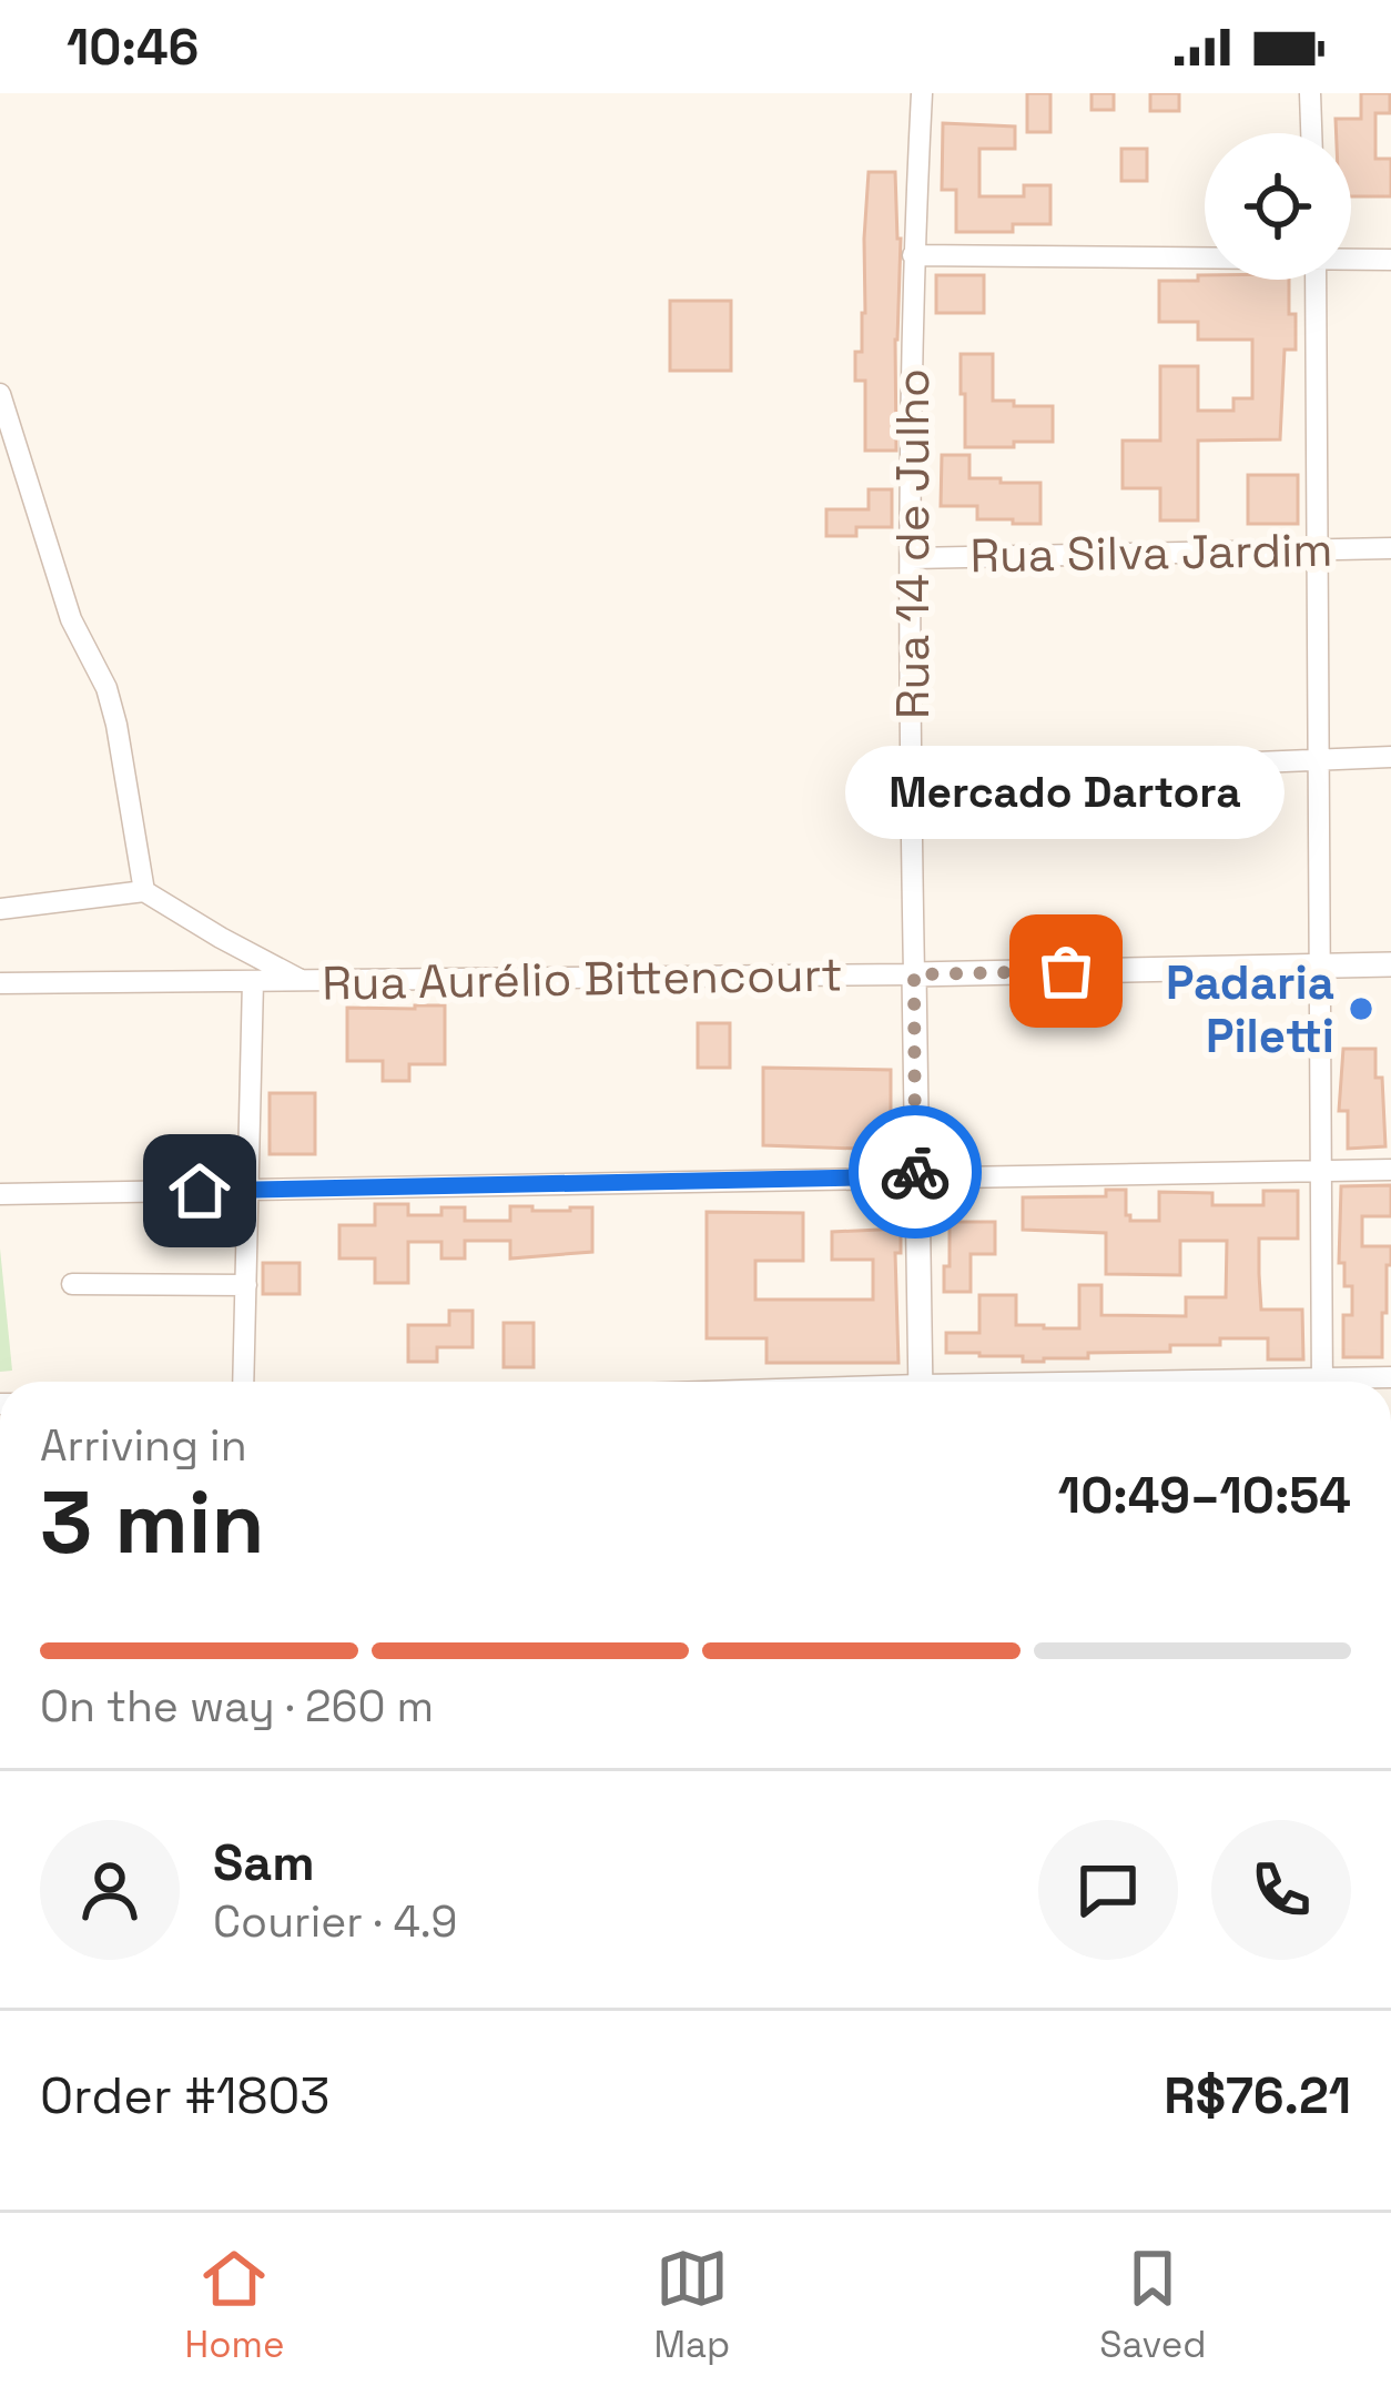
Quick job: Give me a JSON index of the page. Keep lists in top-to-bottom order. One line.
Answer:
{"streets":{"street":["Rua 14 de Julho","Rua Silva Jardim","Rua Aurélio Bittencourt"]},"crossings":[["Rua 14 de Julho","Rua Silva Jardim"],["Rua 14 de Julho","Rua Aurélio Bittencourt"]],"places":["Mercado Dartora","Padaria Piletti"],"page":{"status":"10:46","bubble":"Mercado Dartora","heading":["3 min","Arriving in","10:49–10:54"],"panel":["Sam","Courier · 4.9","Order #1803","R$76.21"],"bar":"On the way · 260 m","tabs":["Home","Map","Saved"]}}
